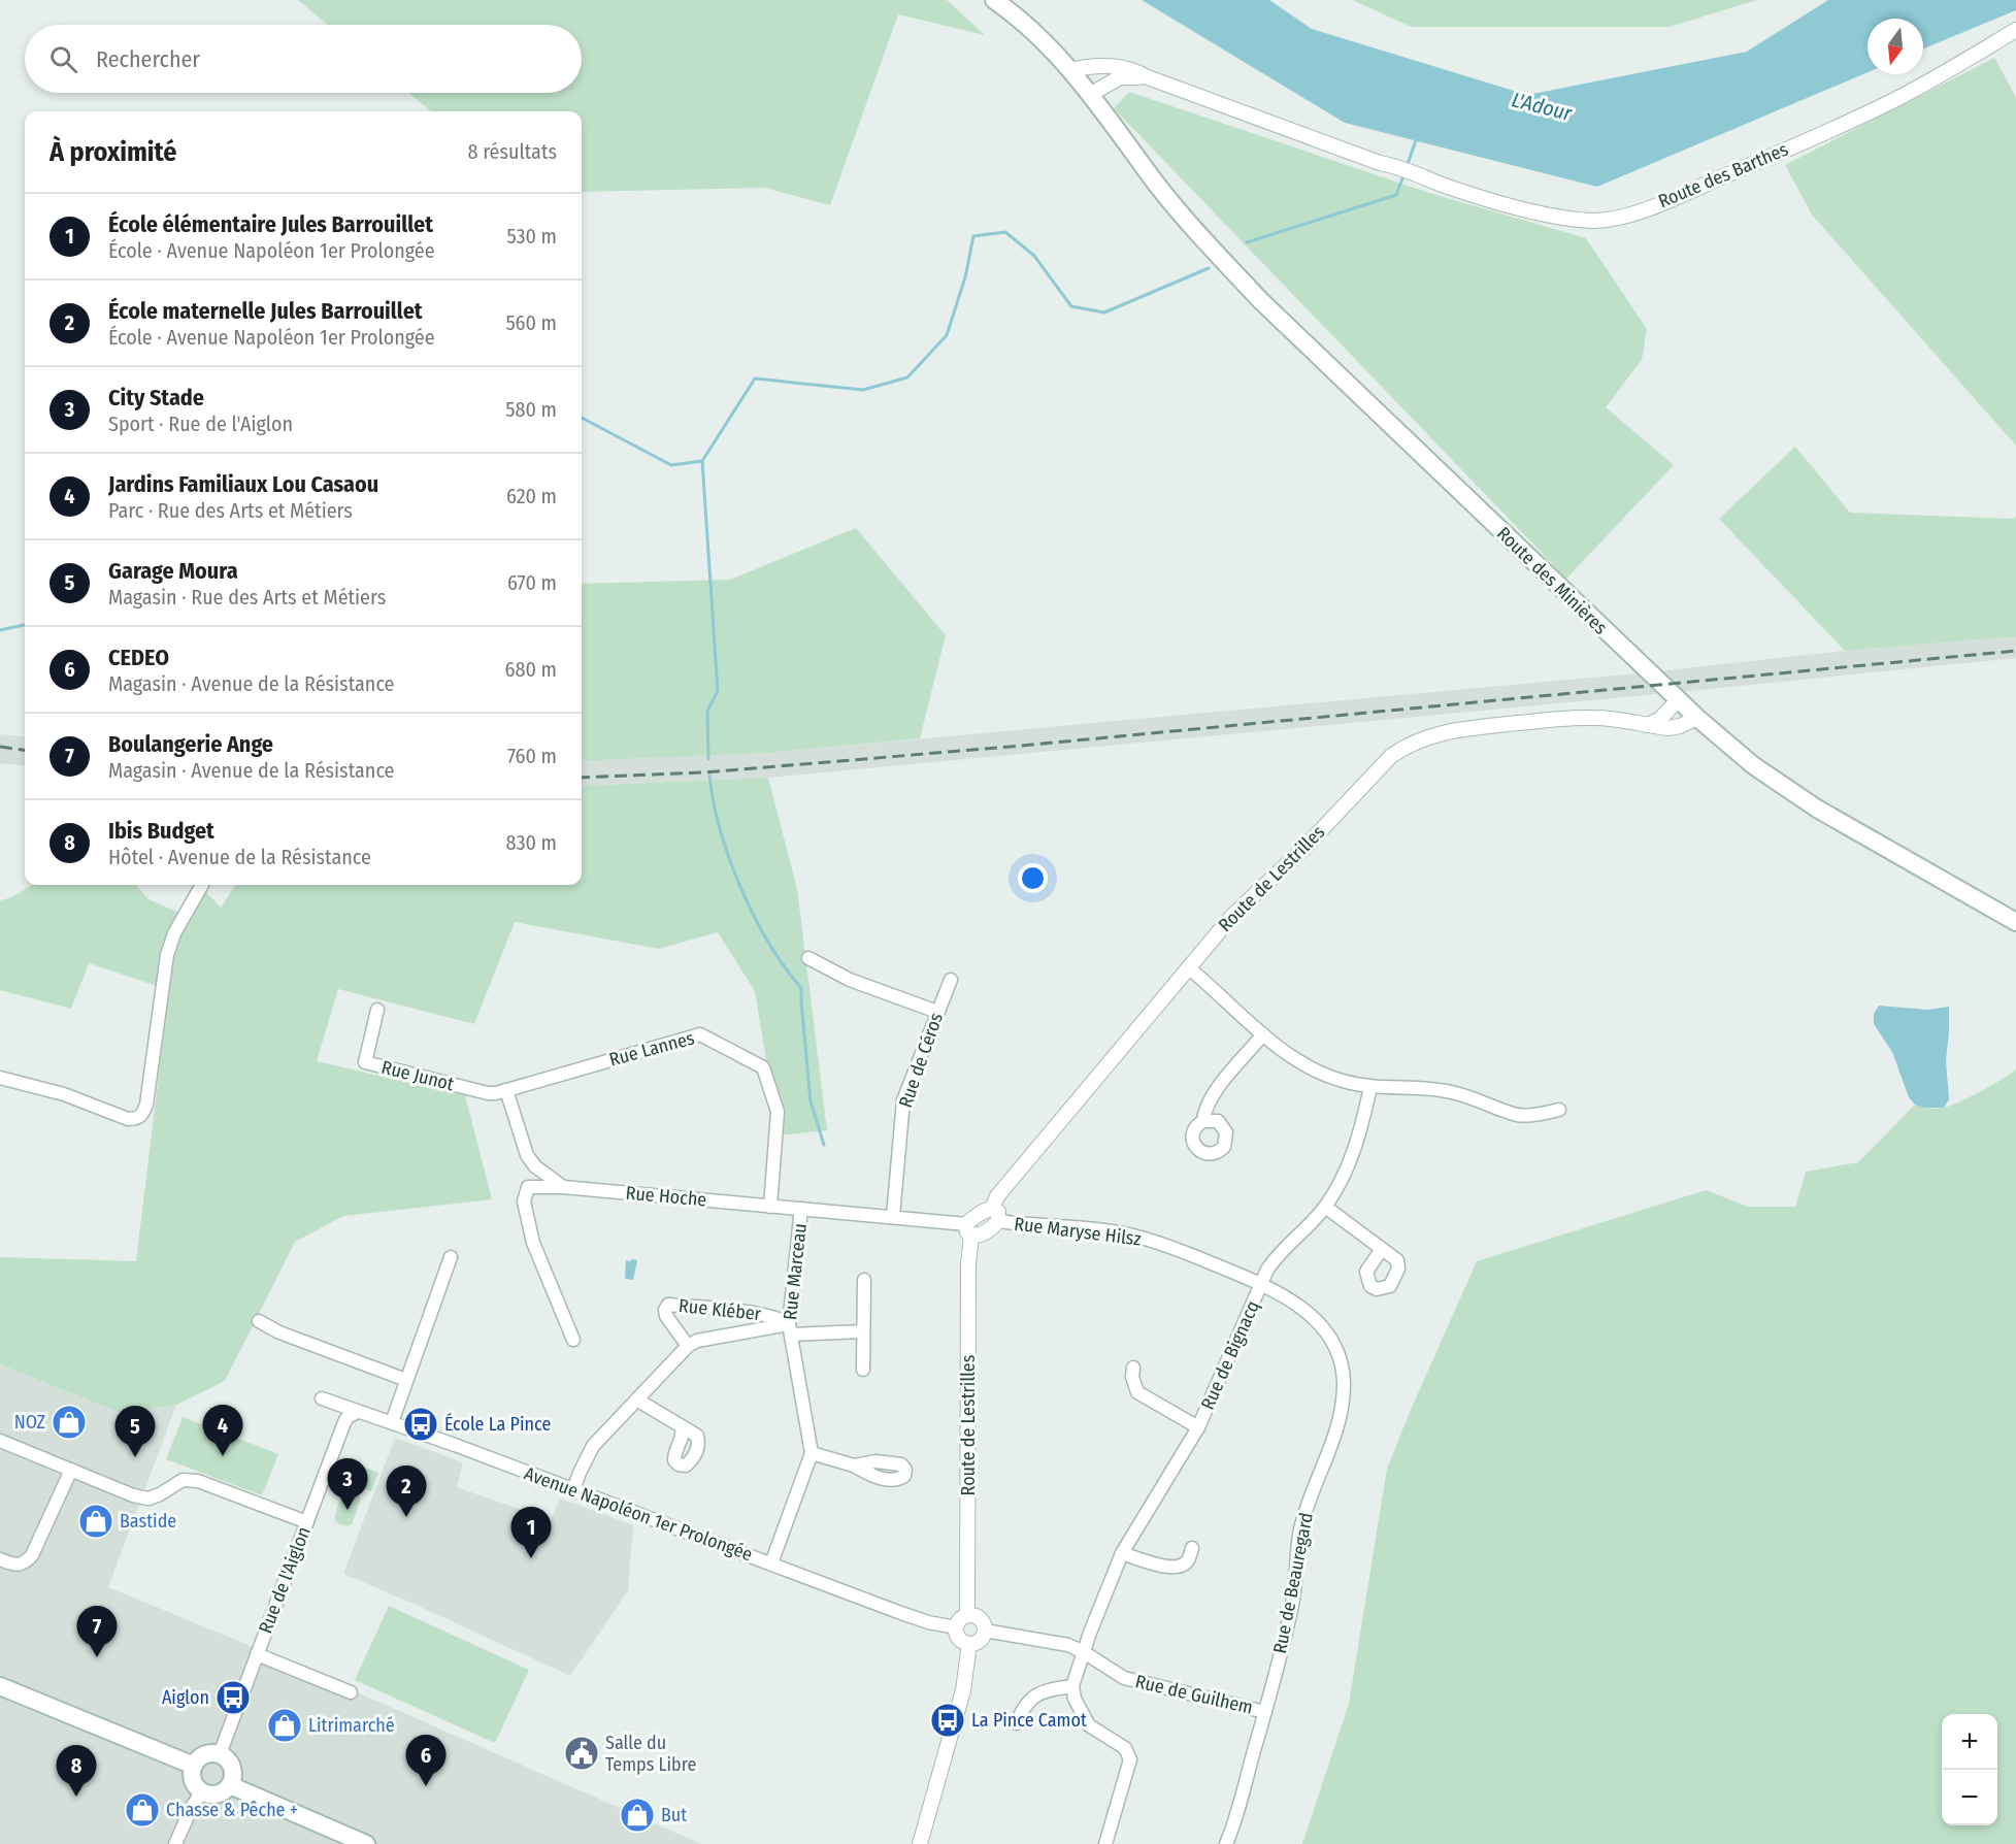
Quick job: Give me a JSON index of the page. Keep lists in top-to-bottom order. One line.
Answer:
{"streets":{"main road":["Route des Minières"],"street":["Route des Barthes","Route de Lestrilles","Rue Lannes","Rue de Céros","Rue Junot","Rue Hoche","Rue Maryse Hilsz","Rue Marceau","Rue Kléber","Rue de Bignacq","Avenue Napoléon 1er Prolongée","Rue de l'Aiglon","Rue de Beauregard","Rue de Guilhem"]},"crossings":[["Route des Minières","Route de Lestrilles"],["Route de Lestrilles","Rue Hoche"],["Route de Lestrilles","Rue Maryse Hilsz"],["Route de Lestrilles","Avenue Napoléon 1er Prolongée"],["Route de Lestrilles","Rue de Guilhem"],["Rue Lannes","Rue Junot"],["Rue Lannes","Rue Hoche"],["Rue de Céros","Rue Hoche"],["Rue Hoche","Rue Marceau"],["Rue Maryse Hilsz","Rue de Bignacq"],["Rue Maryse Hilsz","Rue de Beauregard"],["Rue Marceau","Rue Kléber"],["Rue de Bignacq","Rue de Beauregard"],["Rue de Bignacq","Rue de Guilhem"],["Avenue Napoléon 1er Prolongée","Rue de l'Aiglon"],["Avenue Napoléon 1er Prolongée","Rue de Guilhem"],["Rue de Beauregard","Rue de Guilhem"]],"water":["L'Adour"],"places":{"shop":["NOZ","Bastide","Litrimarché","Chasse & Pêche +","But"],"bus stop":["École La Pince","Aiglon","La Pince Camot"],"public building":["Salle du Temps Libre"]},"north":"bottom","page":{"search":"Rechercher","heading":["À proximité","8 résultats"],"list":[{"mark":"1","name":"École élémentaire Jules Barrouillet","note":"École · Avenue Napoléon 1er Prolongée","value":"530 m"},{"mark":"2","name":"École maternelle Jules Barrouillet","note":"École · Avenue Napoléon 1er Prolongée","value":"560 m"},{"mark":"3","name":"City Stade","note":"Sport · Rue de l'Aiglon","value":"580 m"},{"mark":"4","name":"Jardins Familiaux Lou Casaou","note":"Parc · Rue des Arts et Métiers","value":"620 m"},{"mark":"5","name":"Garage Moura","note":"Magasin · Rue des Arts et Métiers","value":"670 m"},{"mark":"6","name":"CEDEO","note":"Magasin · Avenue de la Résistance","value":"680 m"},{"mark":"7","name":"Boulangerie Ange","note":"Magasin · Avenue de la Résistance","value":"760 m"},{"mark":"8","name":"Ibis Budget","note":"Hôtel · Avenue de la Résistance","value":"830 m"}],"pins":["4","5","3","2","1","7","6","8"],"map_buttons":["+","−"]}}
